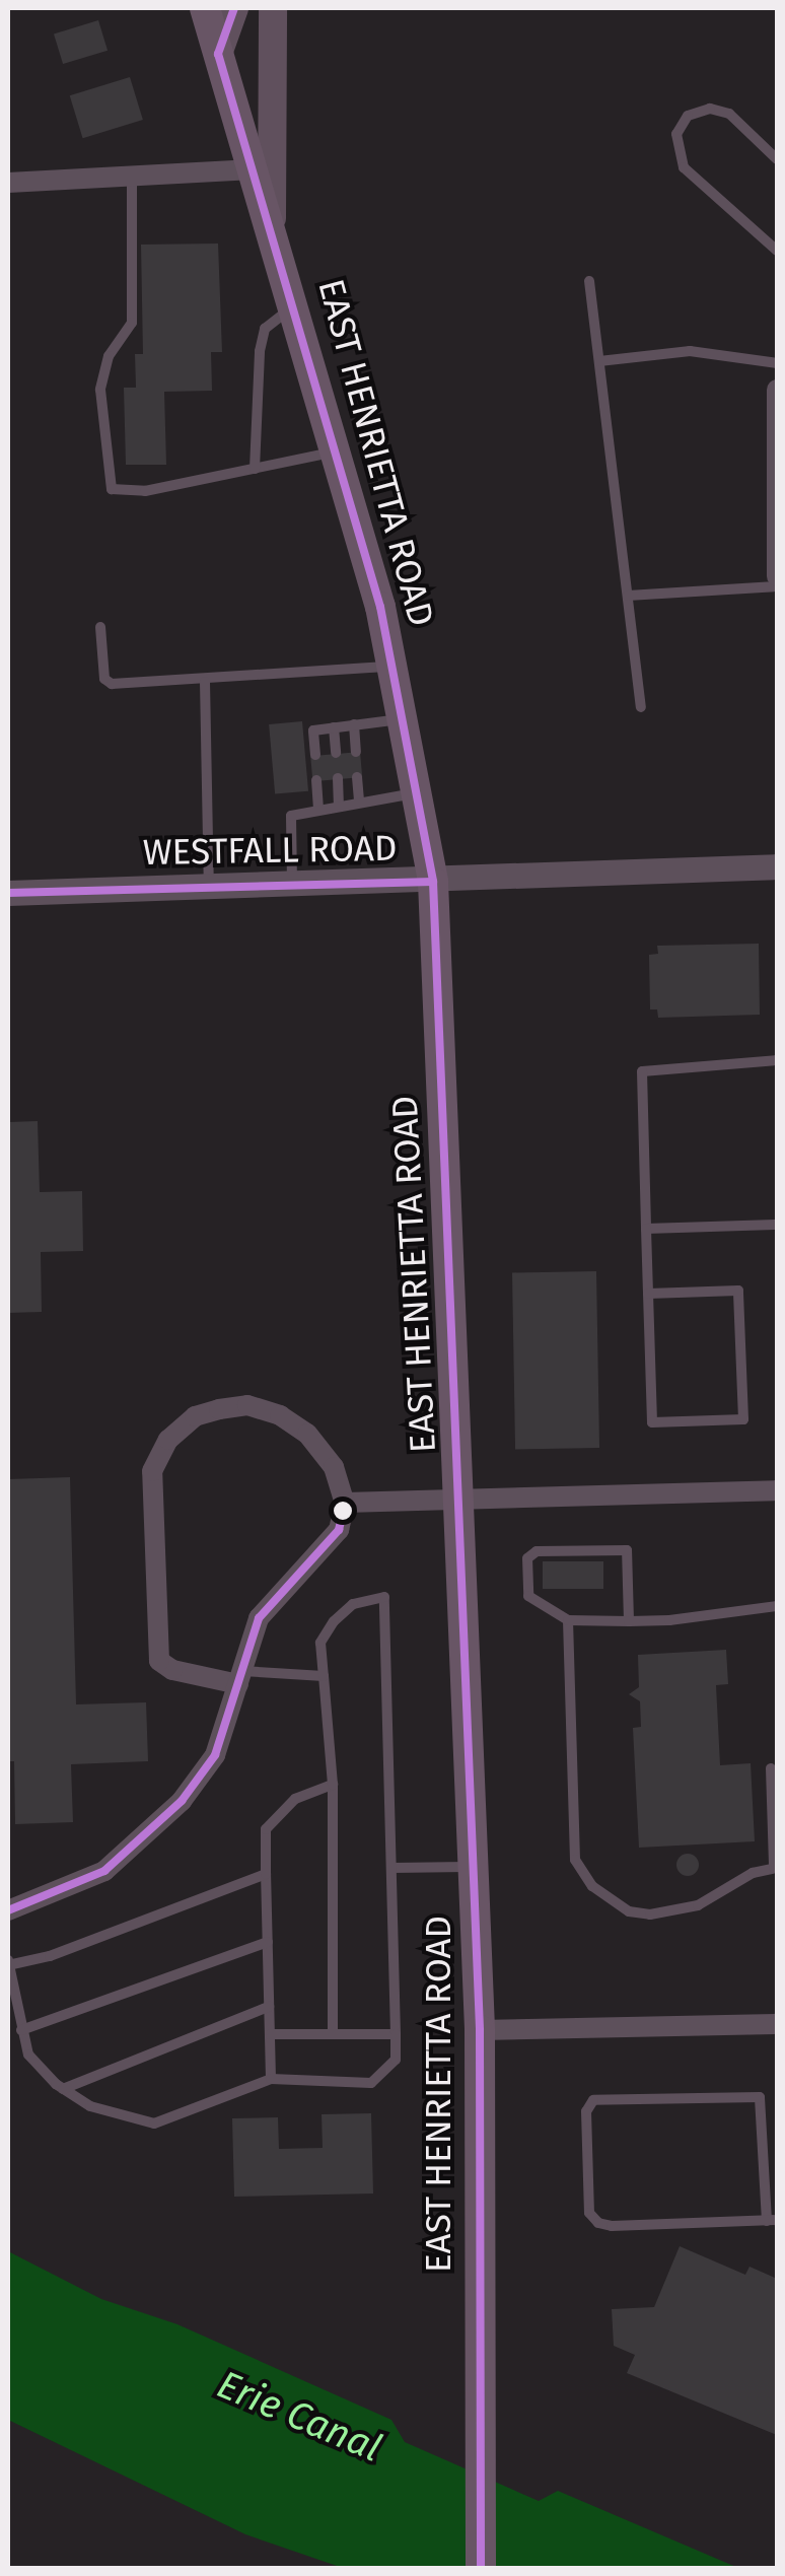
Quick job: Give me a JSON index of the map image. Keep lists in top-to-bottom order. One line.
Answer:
{"streets":{"main road":["EAST HENRIETTA ROAD"],"street":["WESTFALL ROAD"]},"crossings":[["EAST HENRIETTA ROAD","WESTFALL ROAD"]],"water":["Erie Canal"]}
